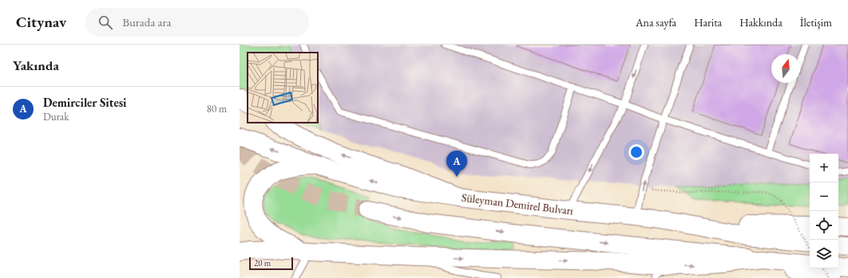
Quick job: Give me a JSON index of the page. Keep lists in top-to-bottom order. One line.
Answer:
{"streets":{"main road":["Süleyman Demirel Bulvarı"]},"scale_bar":"20 m","north":"top","page":{"header":"Citynav","search":"Burada ara","nav":["Ana sayfa","Harita","Hakkında","İletişim"],"heading":"Yakında","list":[{"mark":"A","name":"Demirciler Sitesi","note":"Durak","value":"80 m"}],"pins":"A","map_buttons":["+","−"],"scale":"20 m"}}
